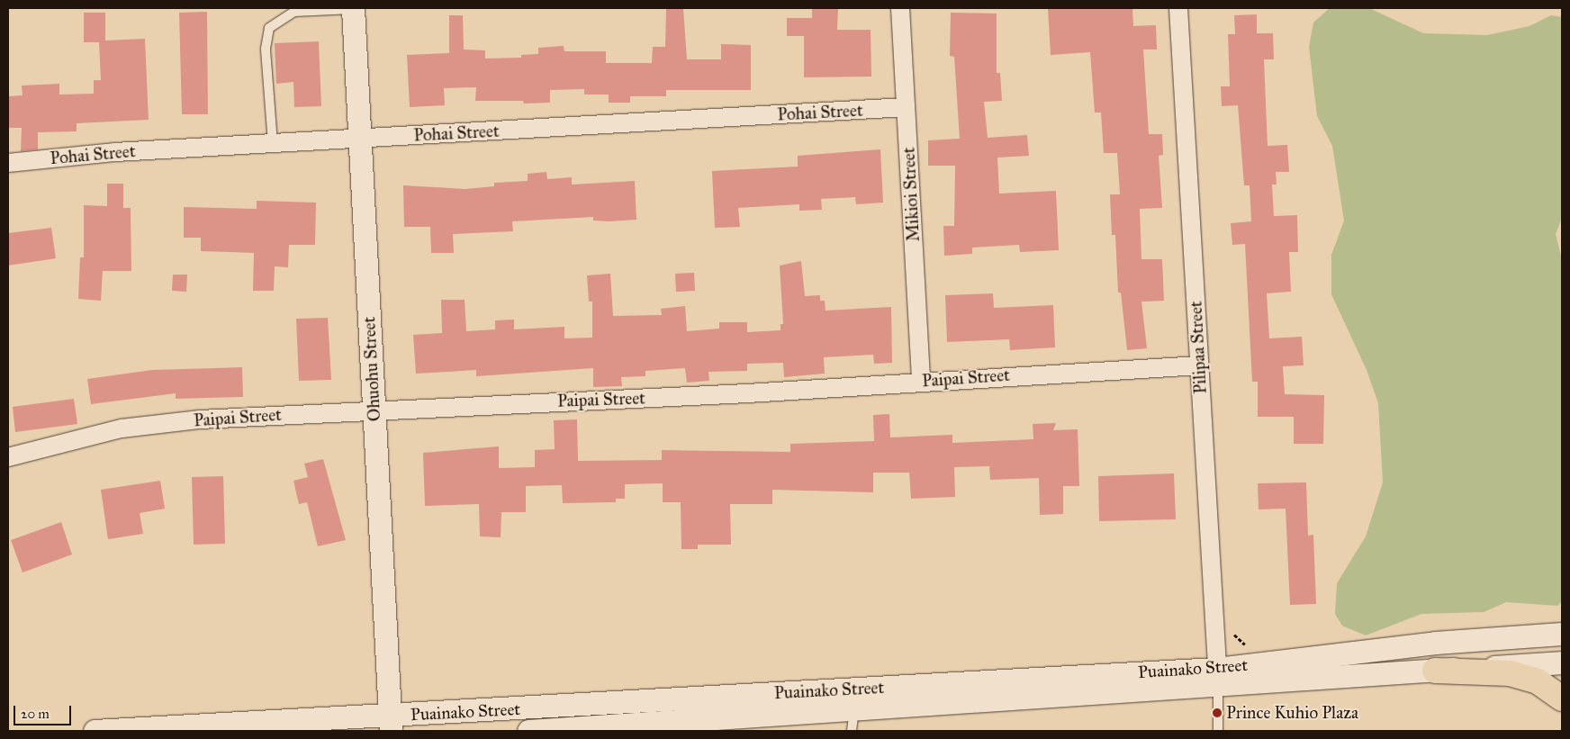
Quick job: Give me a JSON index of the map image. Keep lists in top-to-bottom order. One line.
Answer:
{"streets":{"street":["Pohai Street","Mikioi Street","Pilipaa Street","Ohuohu Street","Paipai Street","Puainako Street"]},"crossings":[["Pohai Street","Mikioi Street"],["Pohai Street","Ohuohu Street"],["Mikioi Street","Paipai Street"],["Pilipaa Street","Paipai Street"],["Pilipaa Street","Puainako Street"],["Ohuohu Street","Paipai Street"],["Ohuohu Street","Puainako Street"]],"places":["Prince Kuhio Plaza"],"scale_bar":"20 m"}
